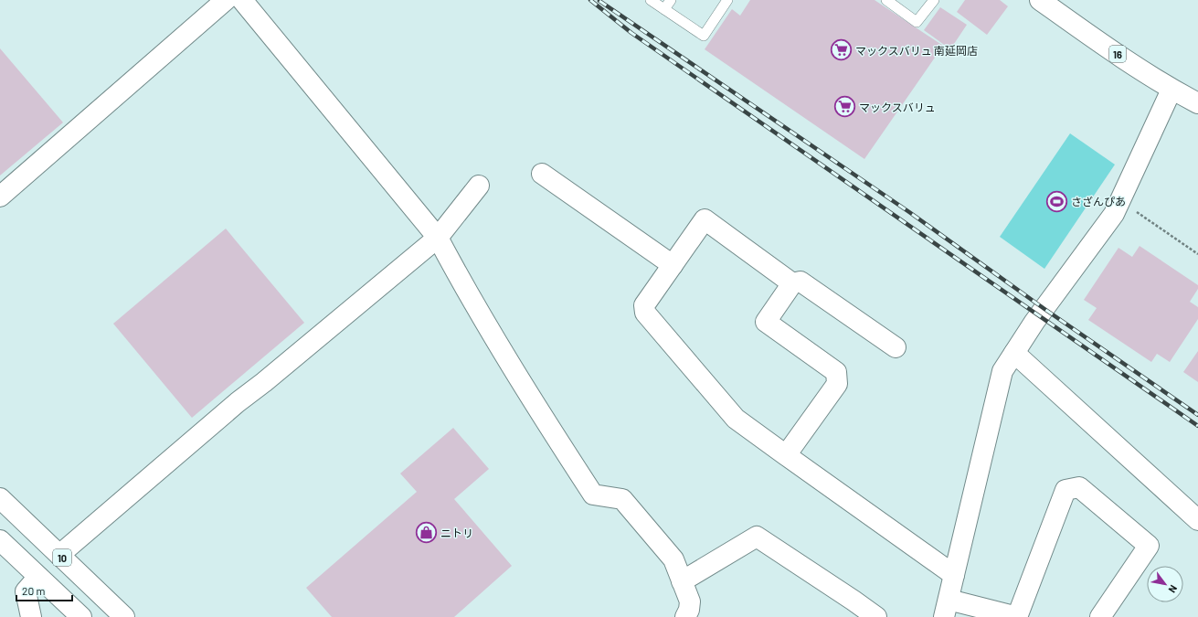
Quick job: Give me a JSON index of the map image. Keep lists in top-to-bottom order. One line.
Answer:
{"streets":{"main road":["16","10"]},"places":{"supermarket":["マックスバリュ 南延岡店","マックスバリュ"],"sports":["さざんぴあ"],"shop":["ニトリ"]},"scale_bar":"20 m","north":"bottom right"}
